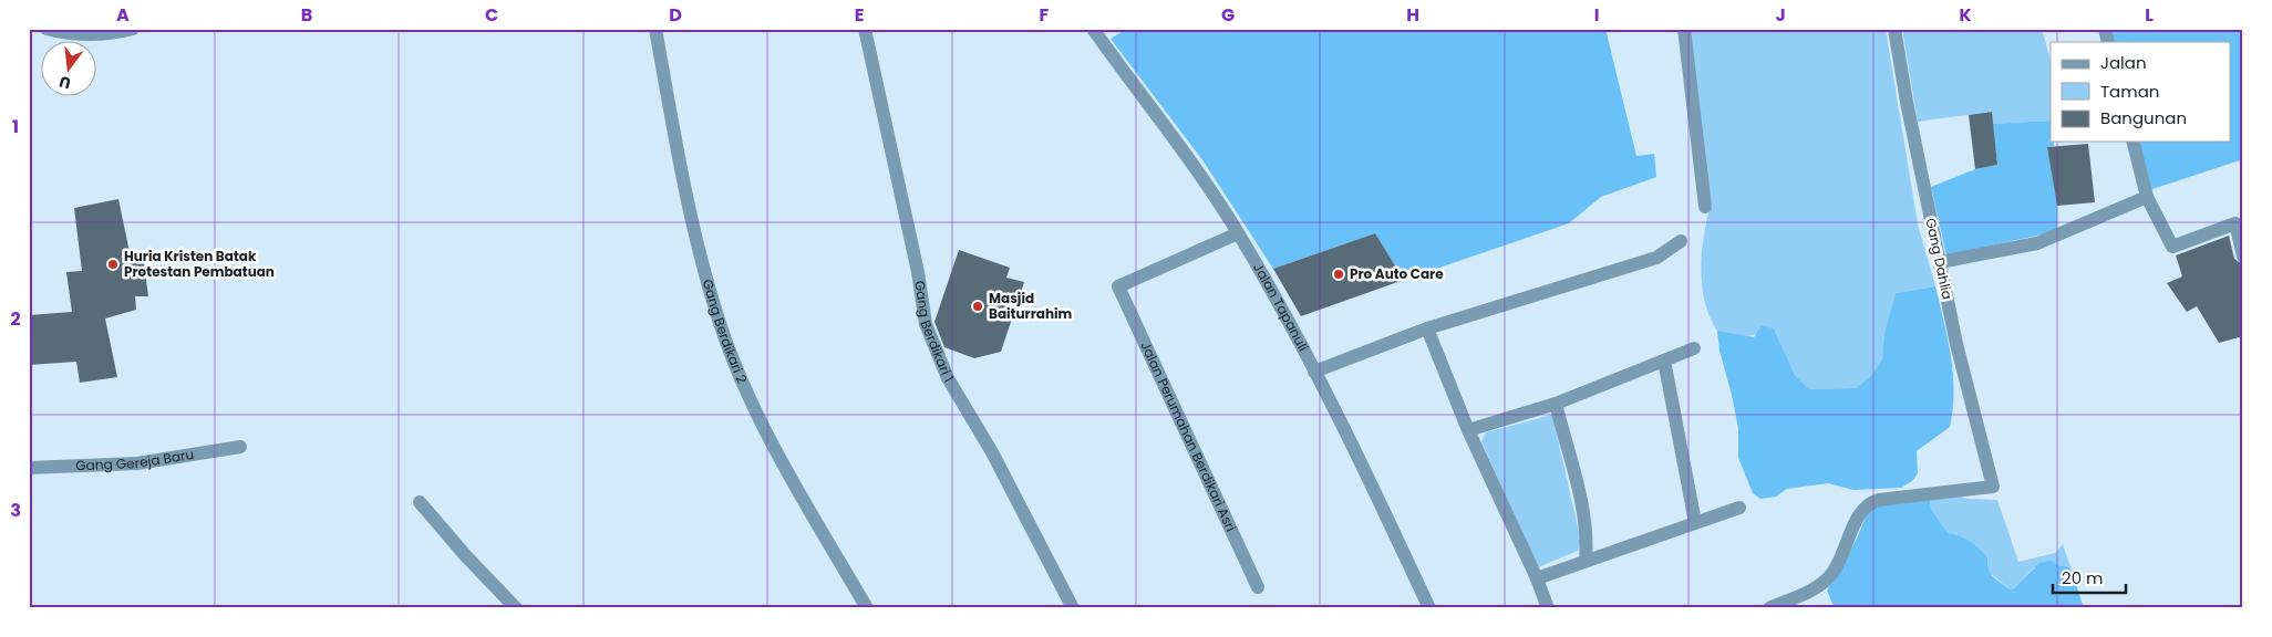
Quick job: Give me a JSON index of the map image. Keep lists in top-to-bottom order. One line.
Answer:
{"streets":{"street":["Gang Dahlia","Jalan Tapanuli","Gang Berdikari 1","Gang Berdikari 2","Jalan Perumahan Berdikari Asri","Gang Gereja Baru"]},"crossings":[["Jalan Tapanuli","Jalan Perumahan Berdikari Asri"]],"places":["Huria Kristen Batak Protestan Pembatuan","Pro Auto Care","Masjid Baiturrahim"],"legend":["Jalan","Taman","Bangunan"],"scale_bar":"20 m","north":"bottom","grid":{"columns":["A","B","C","D","E","F","G","H","I","J","K","L"],"rows":["1","2","3"]}}
